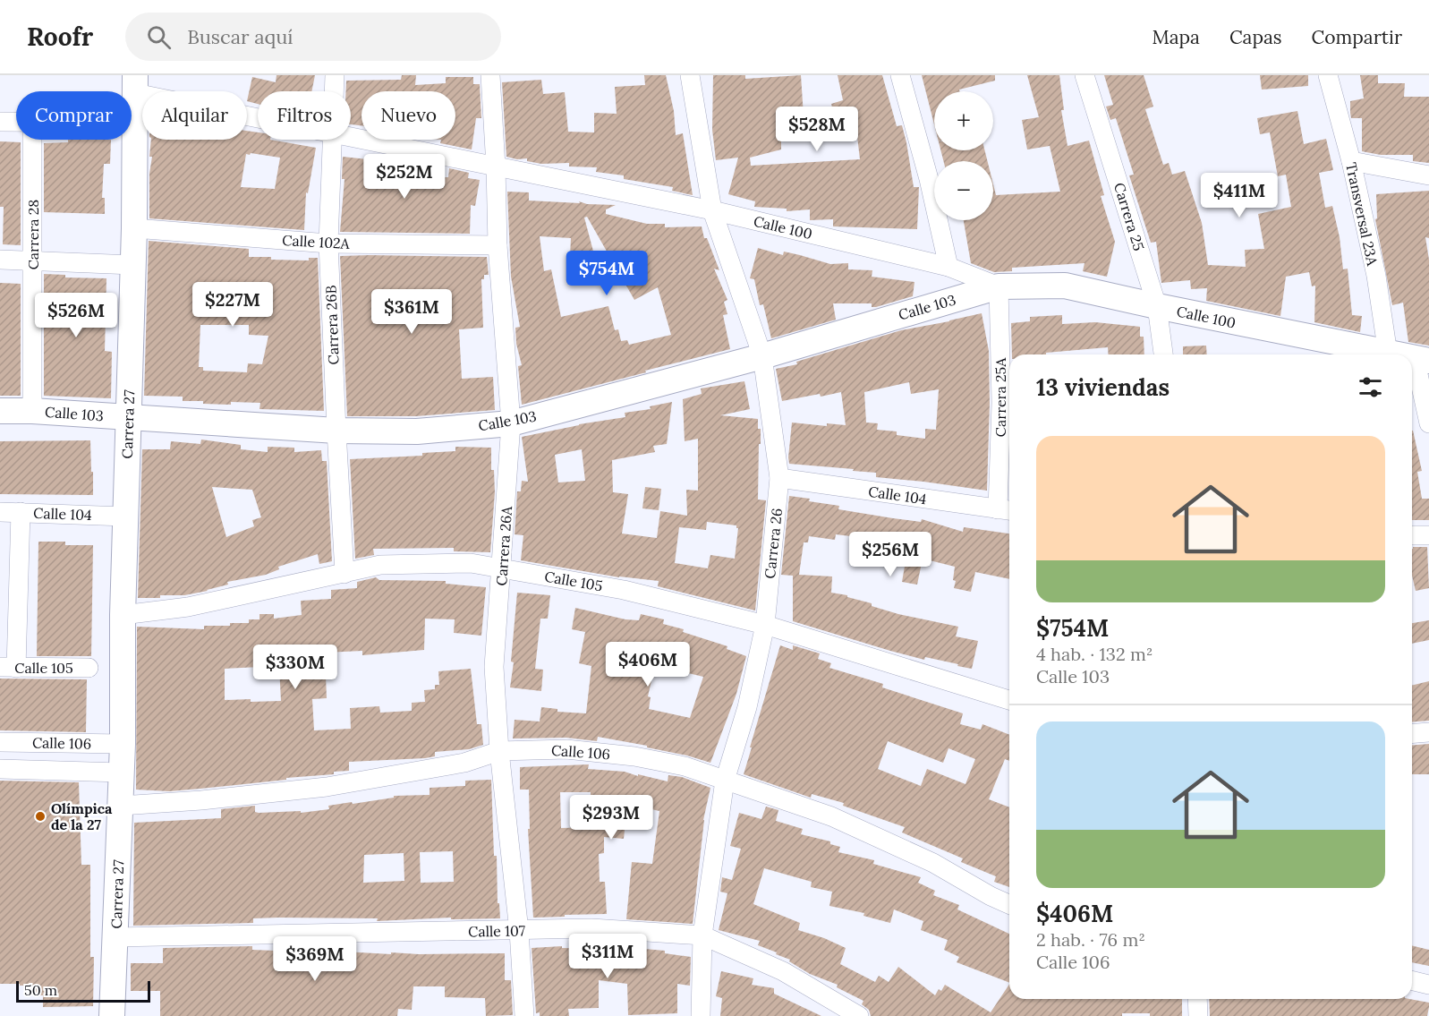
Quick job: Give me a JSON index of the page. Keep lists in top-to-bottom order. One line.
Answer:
{"streets":{"street":["Transversal 23A","Carrera 25","Calle 100","Carrera 28","Calle 102A","Calle 103","Carrera 26B","Carrera 25A","Carrera 27","Calle 104","Carrera 26","Carrera 26A","Calle 105","Calle 106","Calle 107"]},"crossings":[["Transversal 23A","Calle 100"],["Carrera 25","Calle 100"],["Calle 100","Calle 103"],["Calle 100","Carrera 25A"],["Calle 100","Carrera 27"],["Calle 100","Carrera 26"],["Calle 100","Carrera 26A"],["Carrera 28","Calle 103"],["Calle 102A","Carrera 26B"],["Calle 102A","Carrera 27"],["Calle 102A","Carrera 26A"],["Calle 103","Carrera 26B"],["Calle 103","Carrera 25A"],["Calle 103","Carrera 27"],["Calle 103","Carrera 26"],["Calle 103","Carrera 26A"],["Carrera 26B","Calle 105"],["Carrera 25A","Calle 104"],["Carrera 27","Calle 104"],["Carrera 27","Calle 105"],["Carrera 27","Calle 106"],["Carrera 27","Calle 107"],["Calle 104","Carrera 26"],["Carrera 26","Calle 105"],["Carrera 26","Calle 106"],["Carrera 26","Calle 107"],["Carrera 26A","Calle 105"],["Carrera 26A","Calle 106"],["Carrera 26A","Calle 107"]],"places":["Olímpica de la 27"],"scale_bar":"50 m","page":{"header":"Roofr","search":"Buscar aquí","nav":["Mapa","Capas","Compartir"],"map_buttons":["+","−"],"chip":["Comprar","Alquilar","Filtros","Nuevo"],"price":["$528M","$252M","$411M","$754M","$227M","$361M","$526M","$256M","$406M","$330M","$293M","$311M","$369M"],"heading":"13 viviendas","list":[{"name":"$754M","note":"4 hab. · 132 m² · Calle 103"},{"name":"$406M","note":"2 hab. · 76 m² · Calle 106"}],"scale":"50 m"}}
